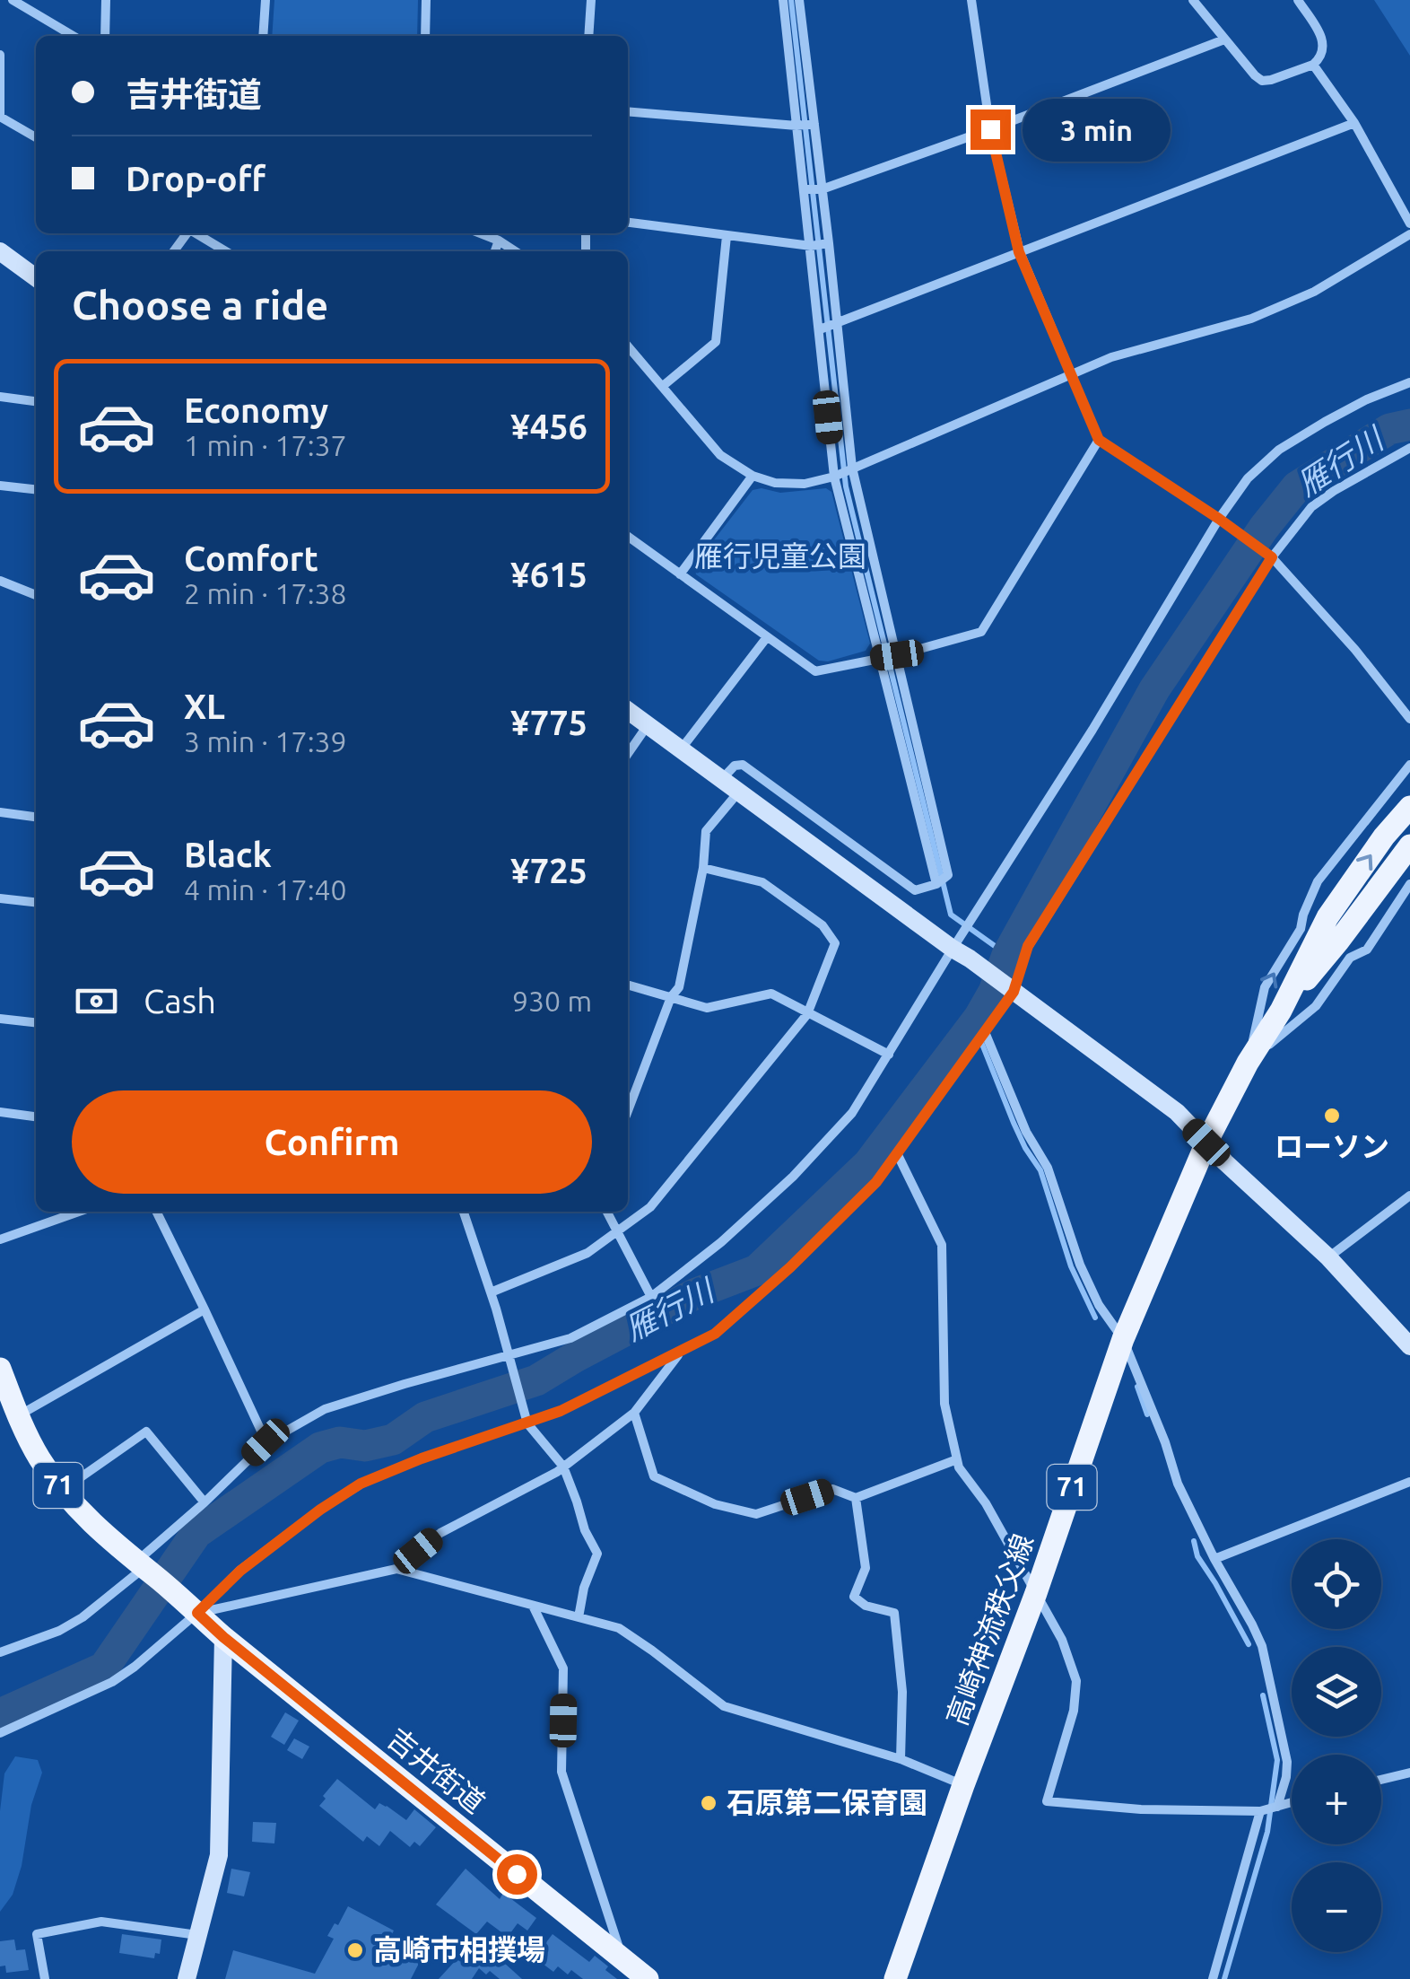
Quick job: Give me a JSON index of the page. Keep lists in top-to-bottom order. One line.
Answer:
{"streets":{"main road":["71","高崎神流秩父線","吉井街道"]},"crossings":[["71","吉井街道"]],"water":["雁行川"],"parks":["雁行児童公園"],"places":["ローソン","石原第二保育園","高崎市相撲場"],"page":{"banner":["吉井街道","Drop-off"],"bubble":"3 min","heading":"Choose a ride","list":[{"name":"Economy","note":"1 min · 17:37","value":"¥456"},{"name":"Comfort","note":"2 min · 17:38","value":"¥615"},{"name":"XL","note":"3 min · 17:39","value":"¥775"},{"name":"Black","note":"4 min · 17:40","value":"¥725"}],"pay":["Cash","930 m"],"buttons":"Confirm","map_buttons":["+","−"]}}
